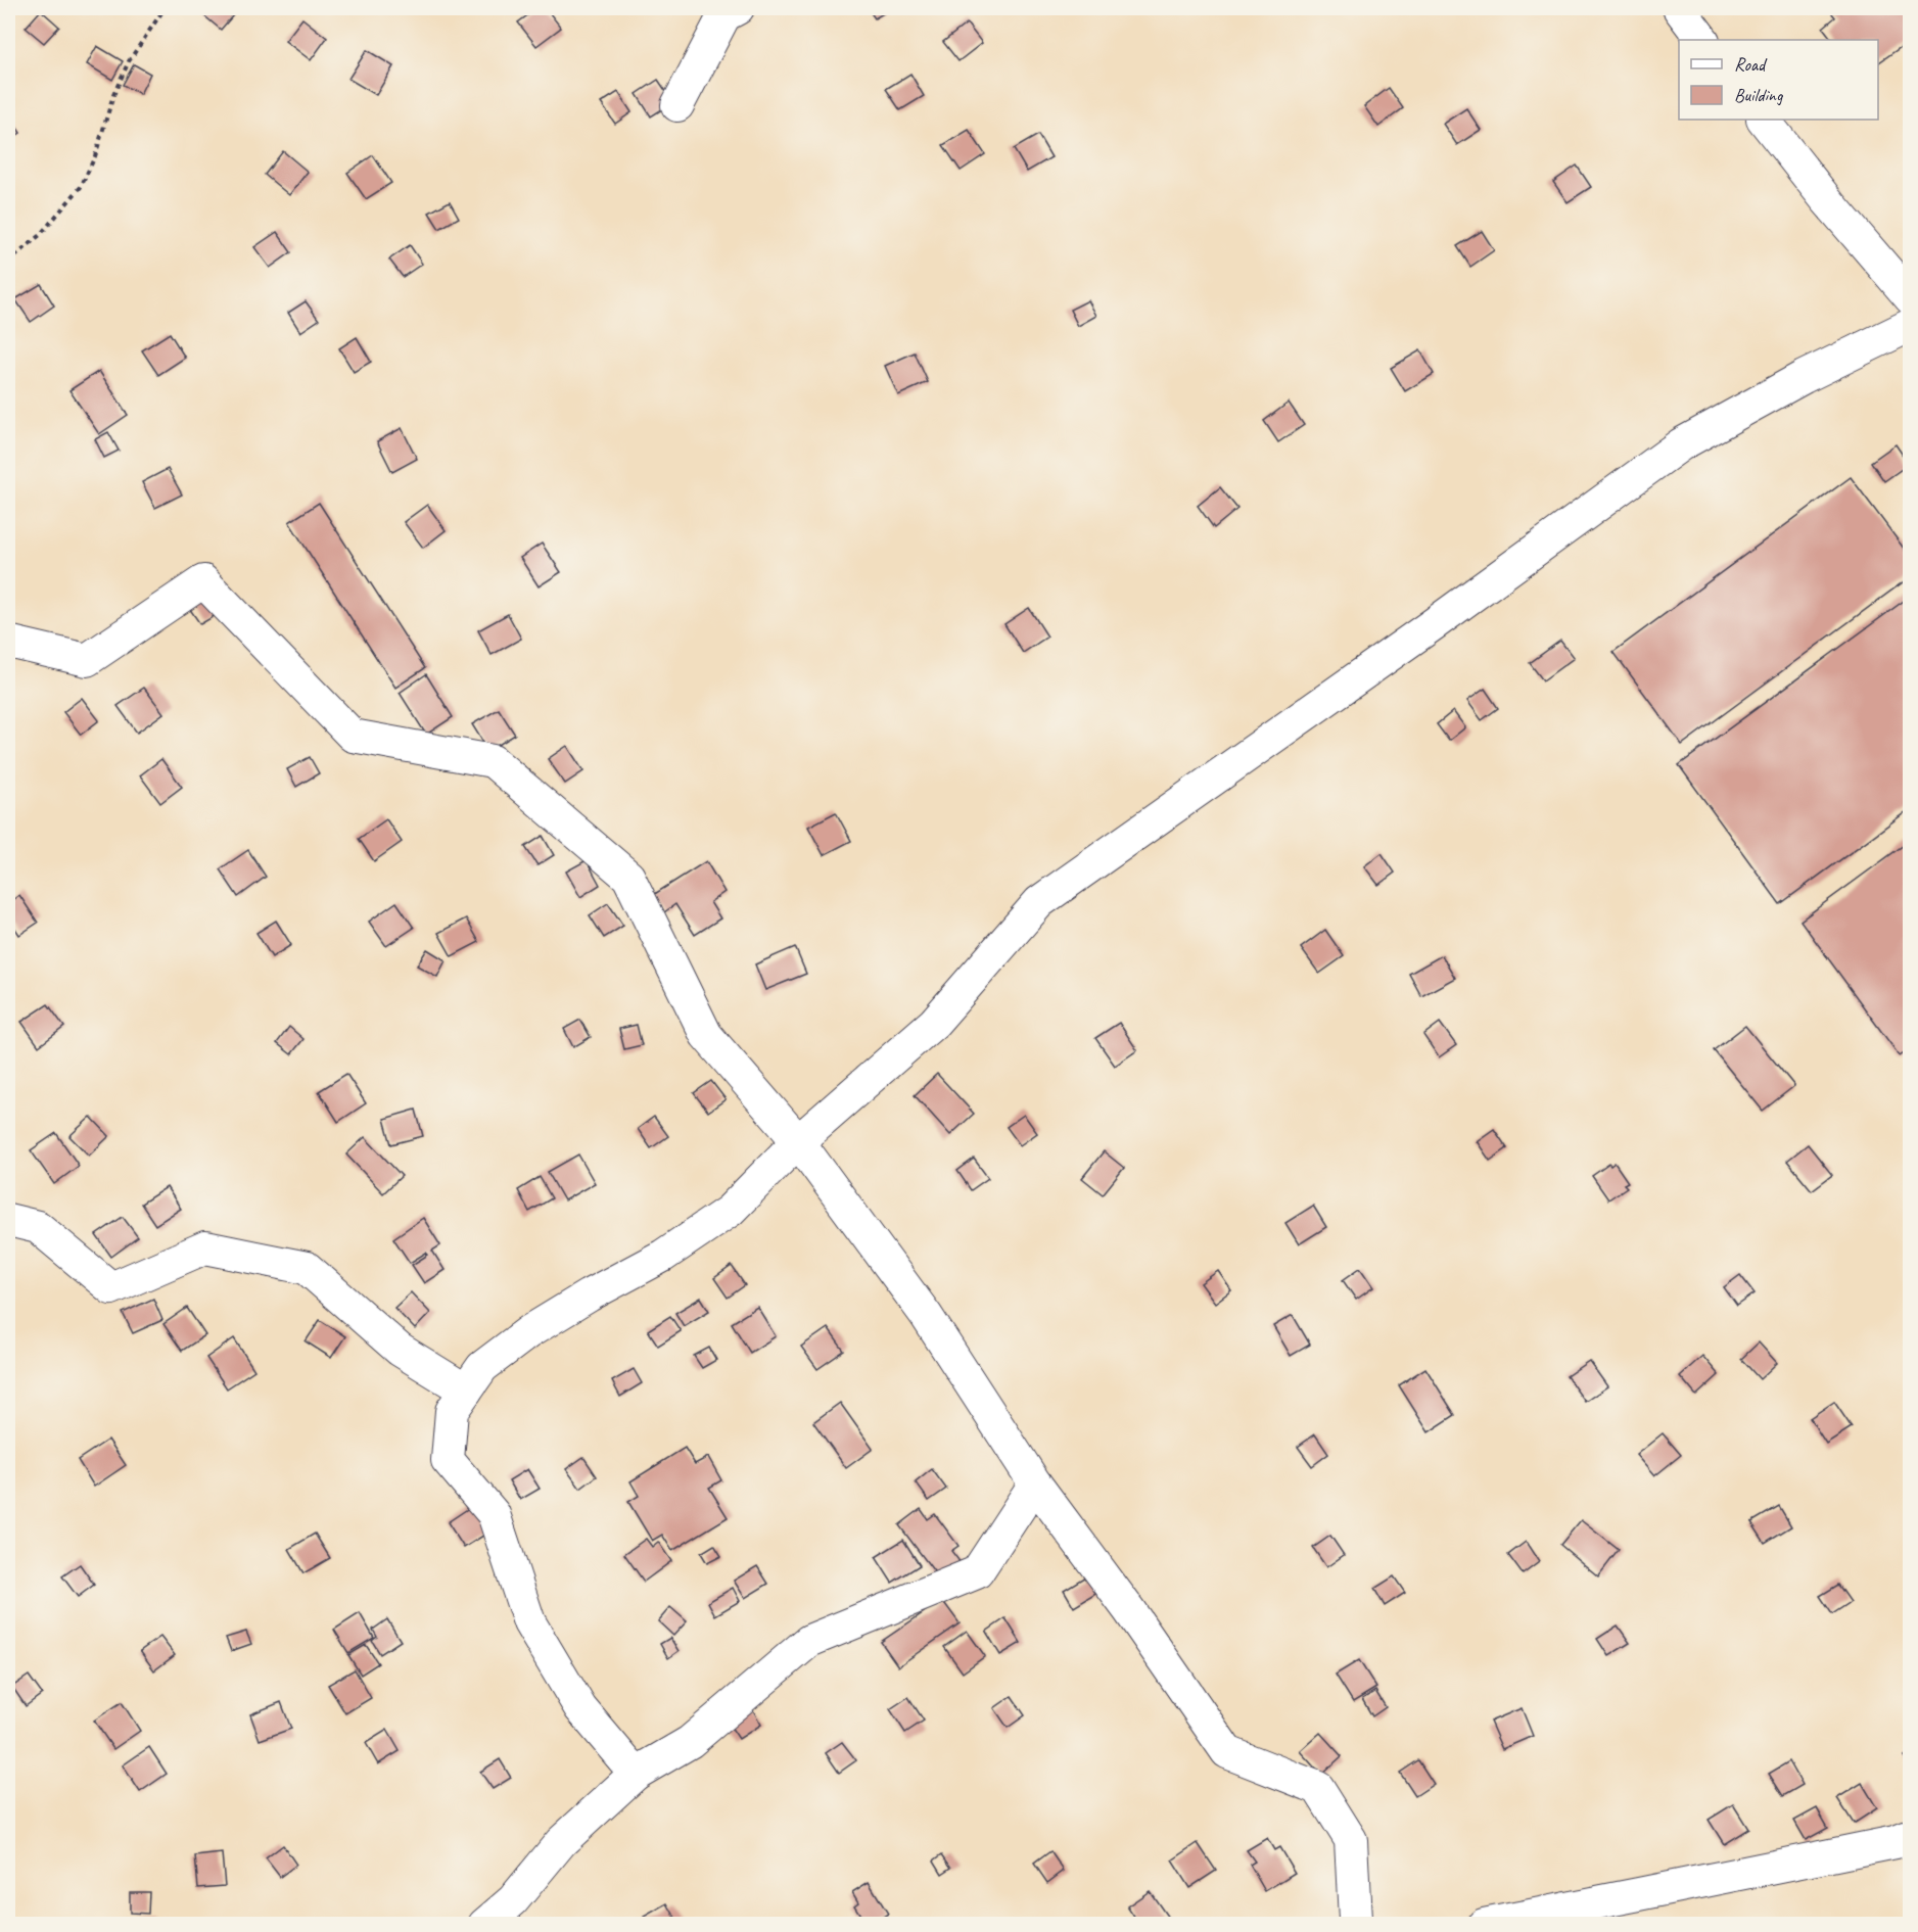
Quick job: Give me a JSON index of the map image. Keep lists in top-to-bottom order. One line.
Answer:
{"legend":["Road","Building"]}
